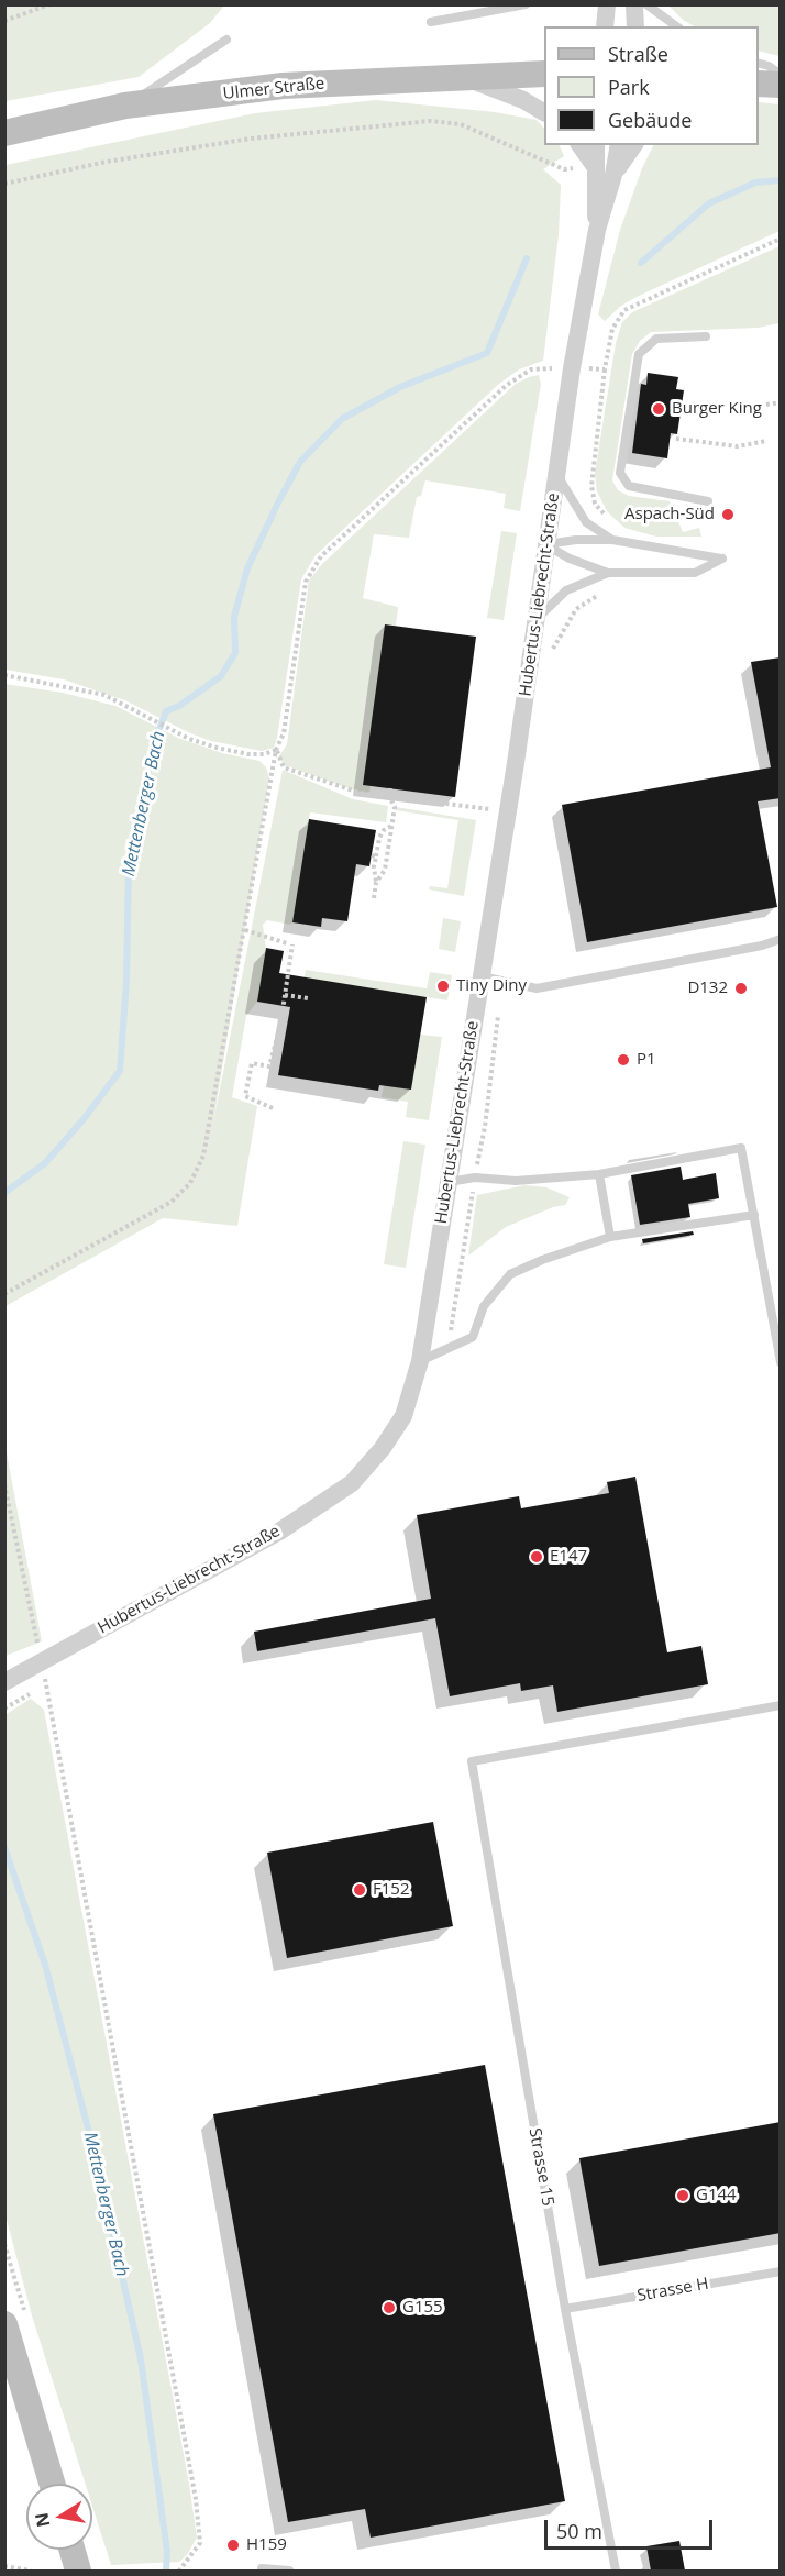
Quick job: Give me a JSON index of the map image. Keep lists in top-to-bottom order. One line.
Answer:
{"streets":{"main road":["Ulmer Straße"],"street":["Hubertus-Liebrecht-Straße"],"lane":["Strasse 15","Strasse H"]},"crossings":[["Strasse 15","Strasse H"]],"water":["Mettenberger Bach"],"places":["Burger King","Aspach-Süd","Tiny Diny","D132","P1","E147","F152","G144","G155","H159"],"legend":["Straße","Park","Gebäude"],"scale_bar":"50 m","north":"left"}
